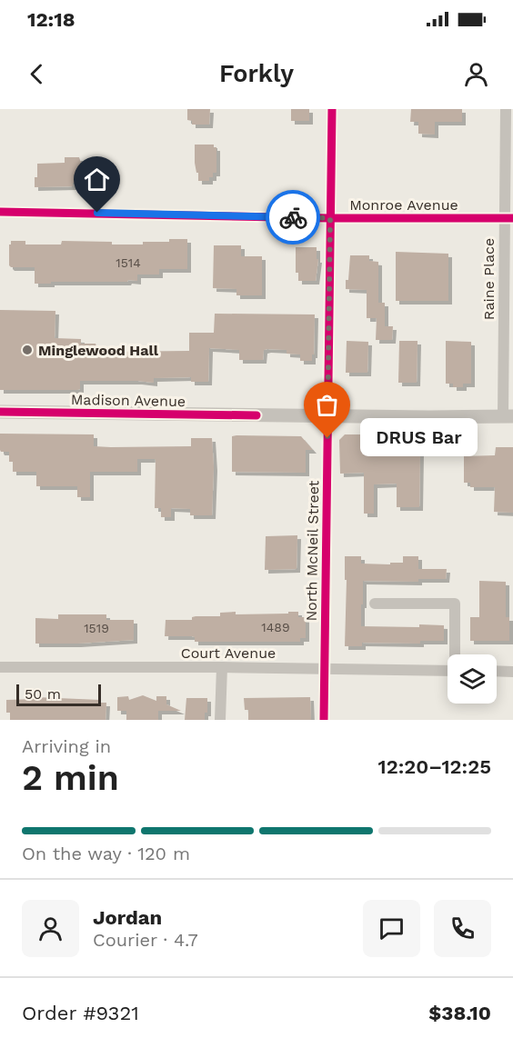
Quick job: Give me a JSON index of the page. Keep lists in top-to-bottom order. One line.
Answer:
{"streets":{"street":["Monroe Avenue","Raine Place","Madison Avenue","North McNeil Street","Court Avenue"]},"crossings":[["Monroe Avenue","Raine Place"],["Monroe Avenue","North McNeil Street"],["Raine Place","Madison Avenue"],["Madison Avenue","North McNeil Street"],["North McNeil Street","Court Avenue"]],"places":["Minglewood Hall","DRUS Bar"],"house_numbers":["1514","1489","1519"],"scale_bar":"50 m","page":{"status":"12:18","header":"Forkly","bubble":"DRUS Bar","scale":"50 m","heading":["2 min","Arriving in","12:20–12:25"],"panel":["Jordan","Courier · 4.7","Order #9321","$38.10"],"bar":"On the way · 120 m"}}
